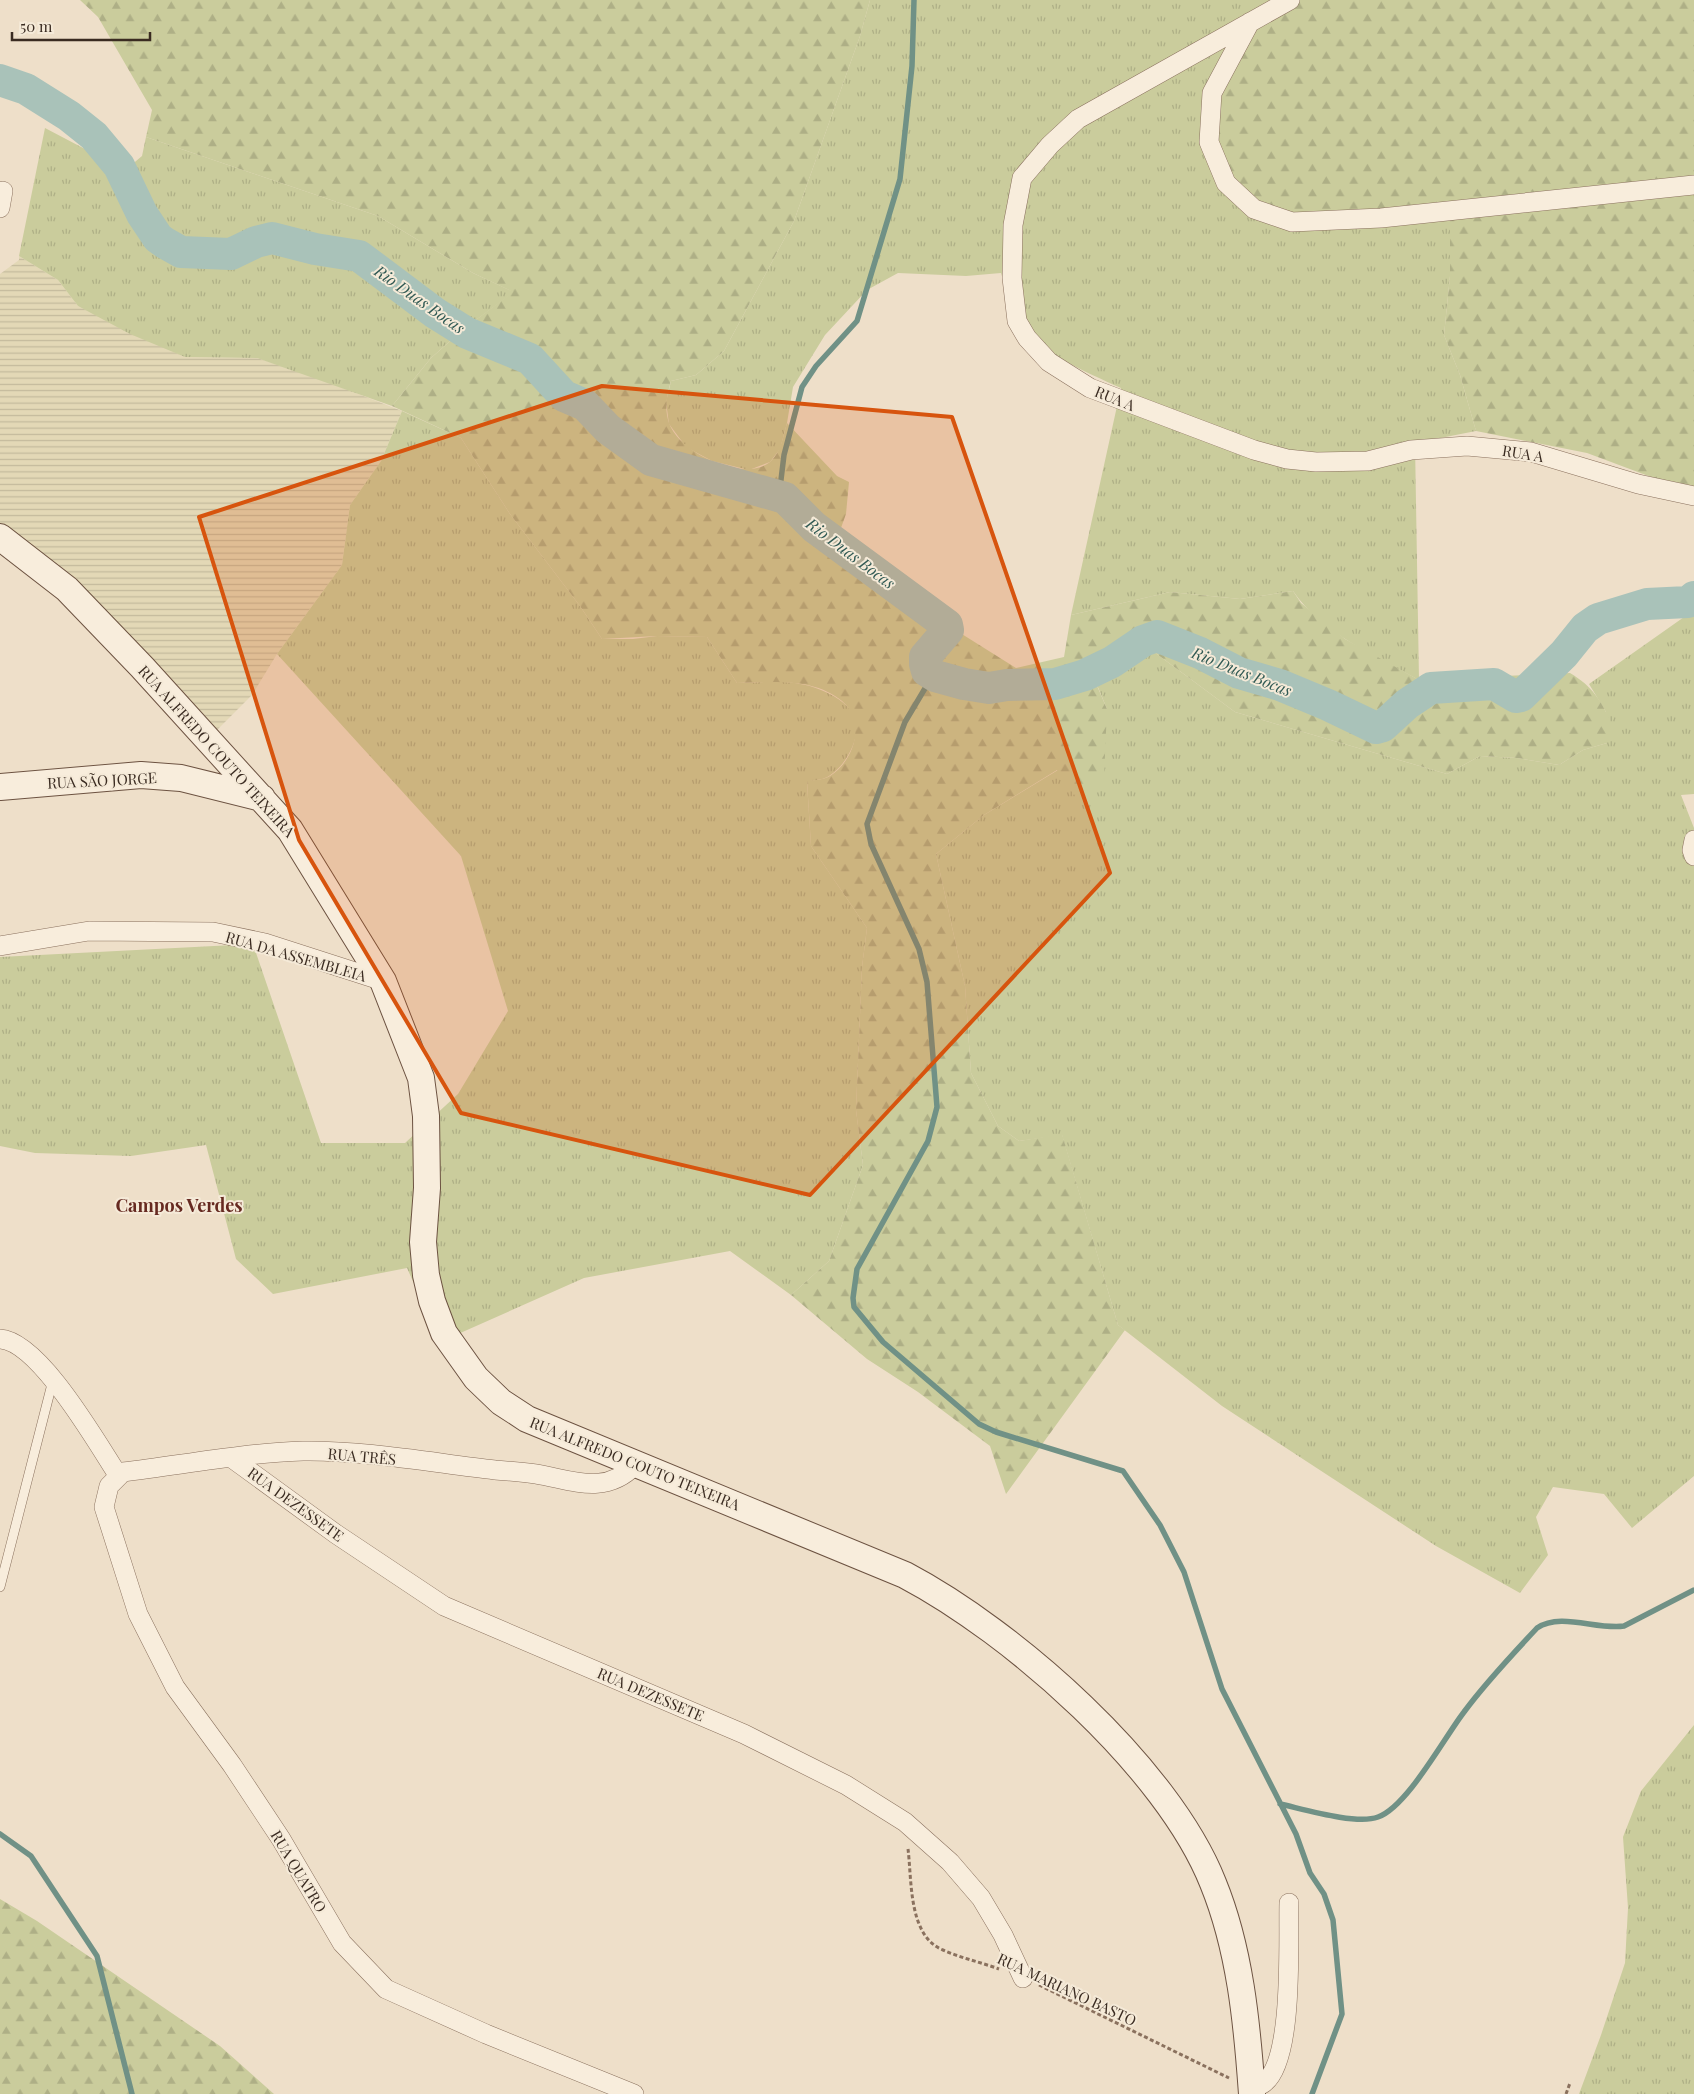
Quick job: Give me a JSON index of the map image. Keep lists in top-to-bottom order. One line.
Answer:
{"streets":{"street":["RUA A","RUA ALFREDO COUTO TEIXEIRA","RUA SÃO JORGE","RUA DA ASSEMBLEIA","RUA TRÊS","RUA DEZESSETE","RUA QUATRO"],"path":["RUA MARIANO BASTO"]},"crossings":[["RUA ALFREDO COUTO TEIXEIRA","RUA SÃO JORGE"],["RUA ALFREDO COUTO TEIXEIRA","RUA DA ASSEMBLEIA"],["RUA ALFREDO COUTO TEIXEIRA","RUA TRÊS"],["RUA ALFREDO COUTO TEIXEIRA","RUA MARIANO BASTO"],["RUA TRÊS","RUA DEZESSETE"],["RUA TRÊS","RUA QUATRO"],["RUA DEZESSETE","RUA MARIANO BASTO"]],"districts":["Campos Verdes"],"water":["Rio Duas Bocas"],"scale_bar":"50 m"}
